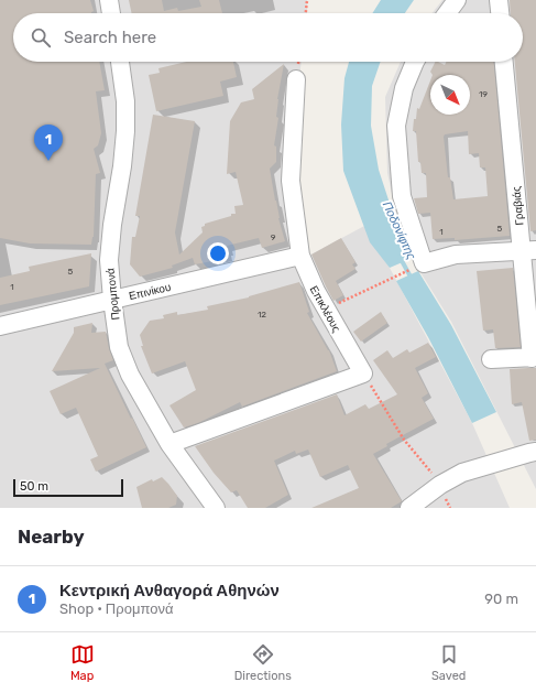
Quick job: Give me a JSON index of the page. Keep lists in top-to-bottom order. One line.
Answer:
{"streets":{"street":["Γραβιάς","Επινίκου","Προμπονά","Επικλέους"]},"crossings":[["Επινίκου","Προμπονά"],["Επινίκου","Επικλέους"]],"water":["Ποδονίφτης"],"house_numbers":["19","5","1","9","5","1","12"],"scale_bar":"50 m","north":"bottom right","page":{"search":"Search here","pins":"1","scale":"50 m","heading":"Nearby","list":[{"mark":"1","name":"Κεντρική Ανθαγορά Αθηνών","note":"Shop · Προμπονά","value":"90 m"}],"nav":["Map","Directions","Saved"]}}
